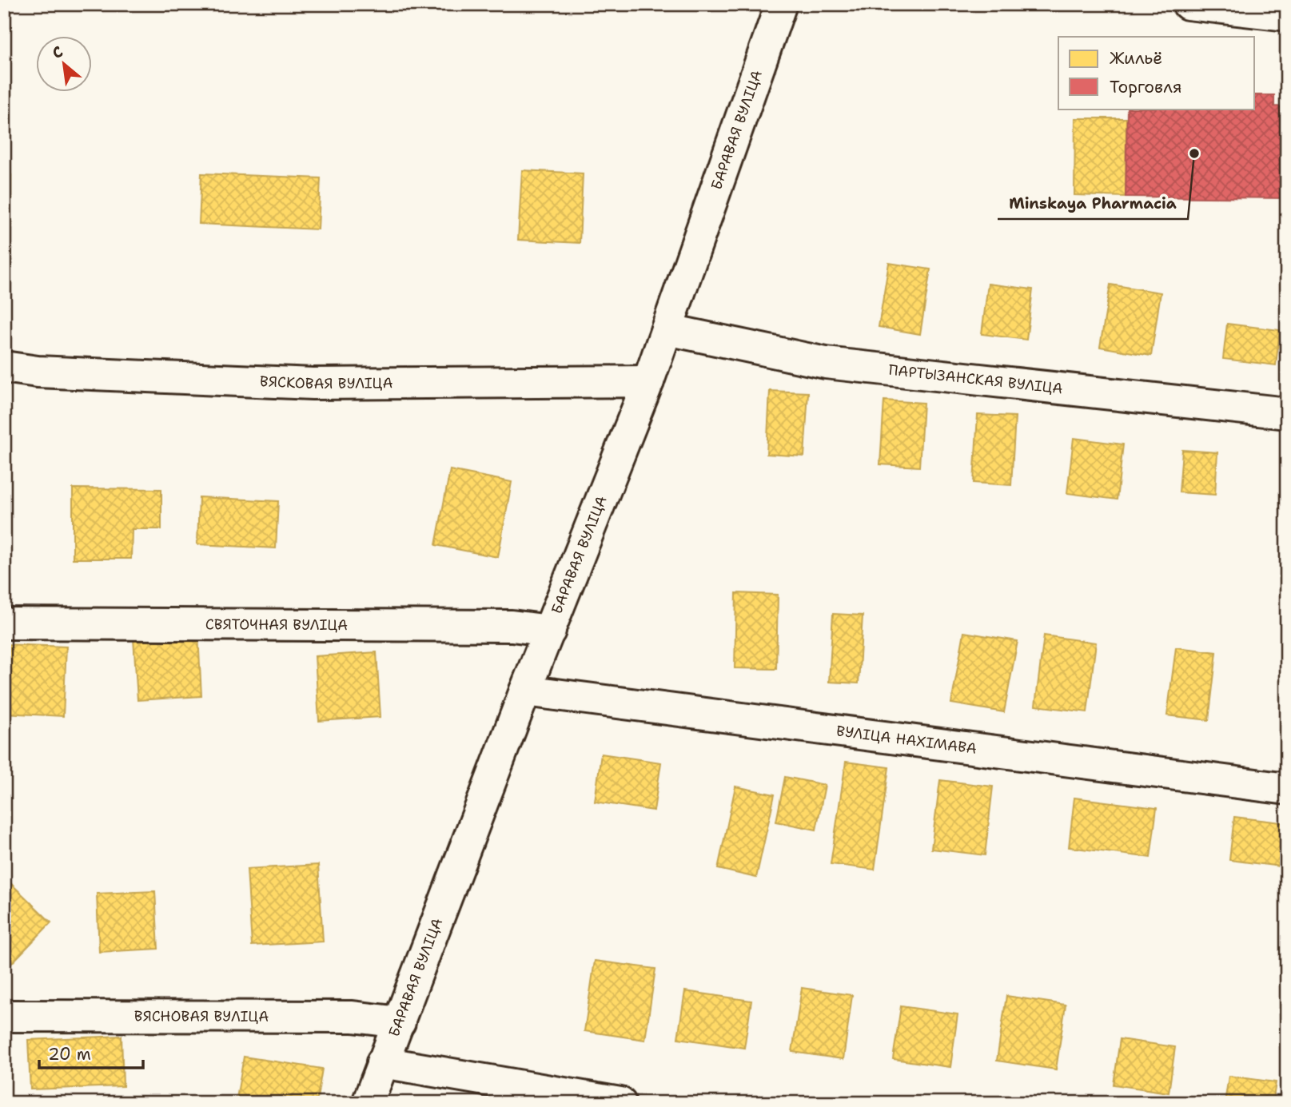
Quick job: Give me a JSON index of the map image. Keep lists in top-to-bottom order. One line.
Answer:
{"streets":{"street":["БАРАВАЯ ВУЛІЦА","ПАРТЫЗАНСКАЯ ВУЛІЦА","ВЯСКОВАЯ ВУЛІЦА","СВЯТОЧНАЯ ВУЛІЦА","ВУЛІЦА НАХІМАВА","ВЯСНОВАЯ ВУЛІЦА"]},"crossings":[["БАРАВАЯ ВУЛІЦА","ПАРТЫЗАНСКАЯ ВУЛІЦА"],["БАРАВАЯ ВУЛІЦА","ВЯСКОВАЯ ВУЛІЦА"],["БАРАВАЯ ВУЛІЦА","СВЯТОЧНАЯ ВУЛІЦА"],["БАРАВАЯ ВУЛІЦА","ВУЛІЦА НАХІМАВА"],["БАРАВАЯ ВУЛІЦА","ВЯСНОВАЯ ВУЛІЦА"]],"places":["Minskaya Pharmacia"],"legend":["Жильё","Торговля"],"scale_bar":"20 m","north":"top left"}
